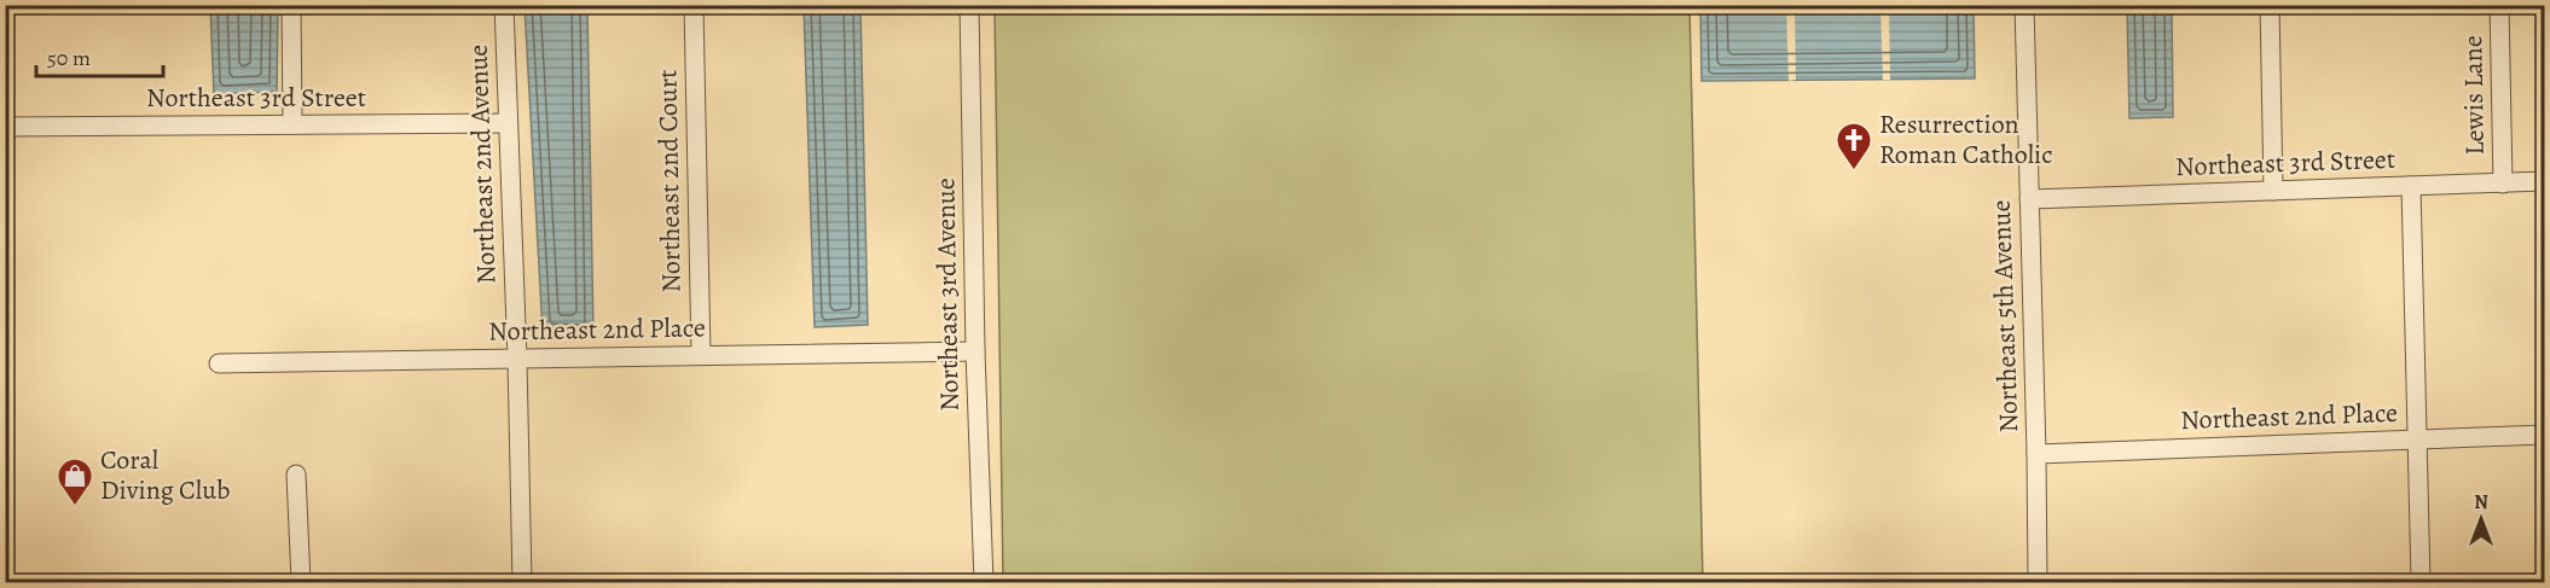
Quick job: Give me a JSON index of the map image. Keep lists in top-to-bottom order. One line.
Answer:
{"streets":{"street":["Lewis Lane","Northeast 3rd Street","Northeast 2nd Avenue","Northeast 2nd Court","Northeast 3rd Avenue","Northeast 5th Avenue","Northeast 2nd Place"]},"crossings":[["Lewis Lane","Northeast 3rd Street"],["Northeast 3rd Street","Northeast 2nd Avenue"],["Northeast 3rd Street","Northeast 5th Avenue"],["Northeast 2nd Avenue","Northeast 2nd Place"],["Northeast 2nd Court","Northeast 2nd Place"],["Northeast 3rd Avenue","Northeast 2nd Place"],["Northeast 5th Avenue","Northeast 2nd Place"]],"places":{"church":["Resurrection Roman Catholic"],"shop":["Coral Diving Club"]},"scale_bar":"50 m","north":"top"}
